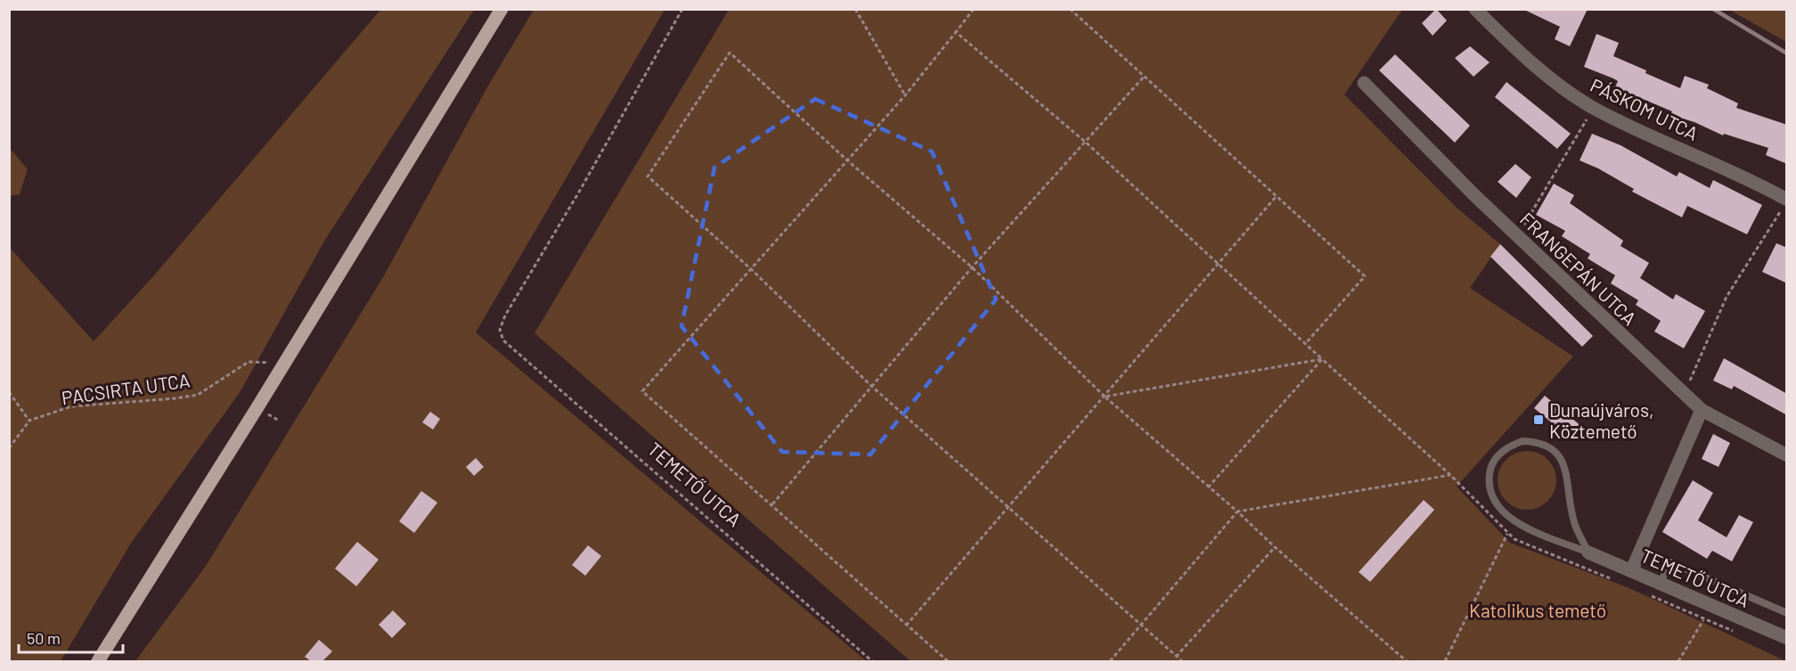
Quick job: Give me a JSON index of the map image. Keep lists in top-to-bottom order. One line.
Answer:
{"streets":{"street":["PÁSKOM UTCA","FRANGEPÁN UTCA","TEMETŐ UTCA"],"path":["PACSIRTA UTCA"]},"parks":["Katolikus temető"],"places":{"transit":["Dunaújváros, Köztemető"]},"scale_bar":"50 m"}
